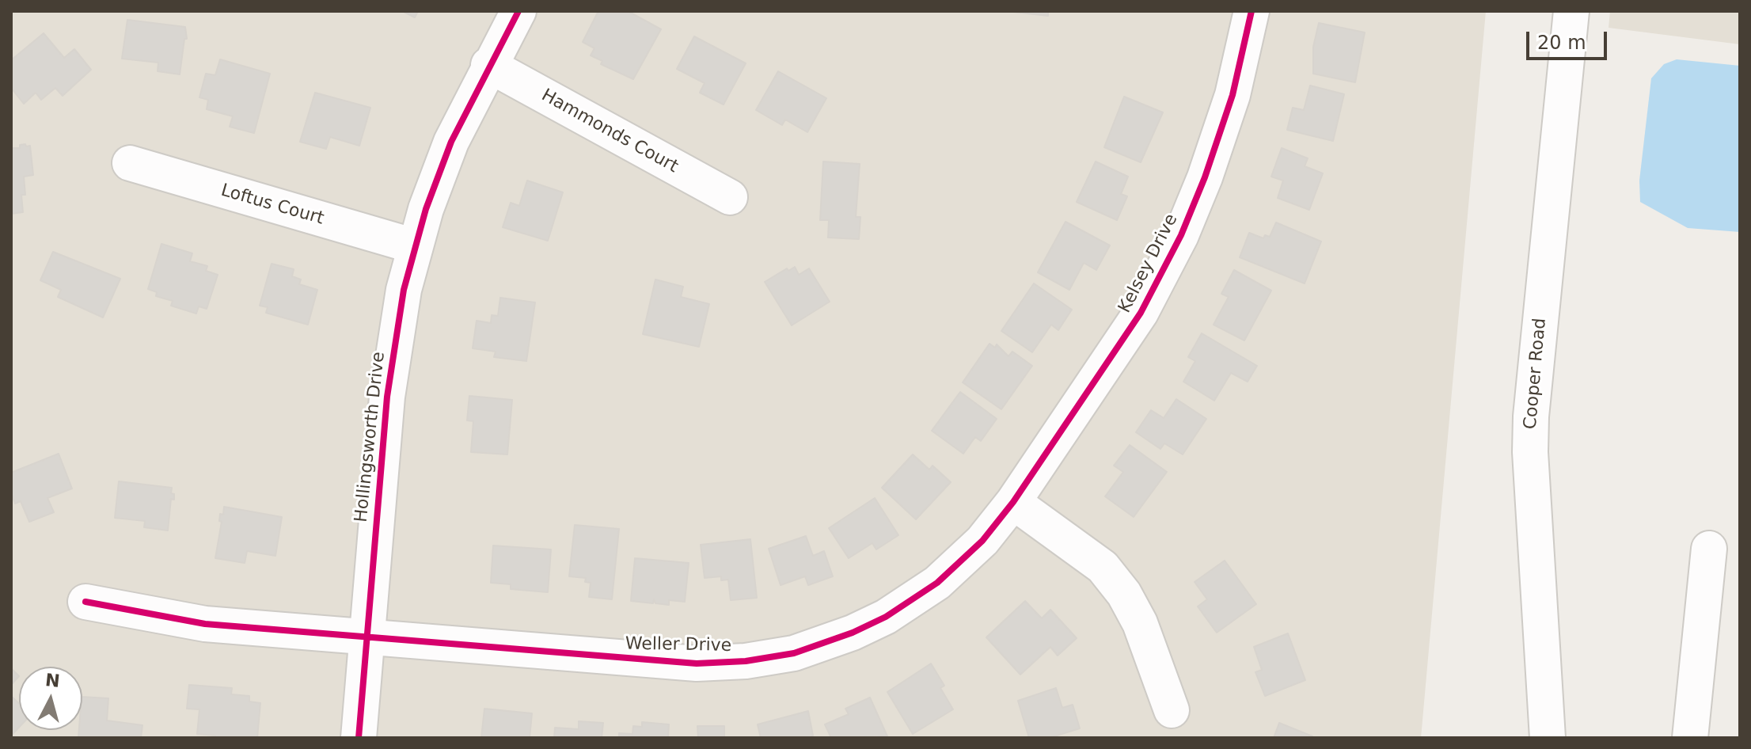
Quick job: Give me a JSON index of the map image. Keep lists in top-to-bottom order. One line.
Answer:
{"streets":{"street":["Hammonds Court","Loftus Court","Kelsey Drive","Cooper Road","Hollingsworth Drive","Weller Drive"]},"crossings":[["Hammonds Court","Hollingsworth Drive"],["Loftus Court","Hollingsworth Drive"],["Kelsey Drive","Weller Drive"],["Hollingsworth Drive","Weller Drive"]],"scale_bar":"20 m","north":"top"}
